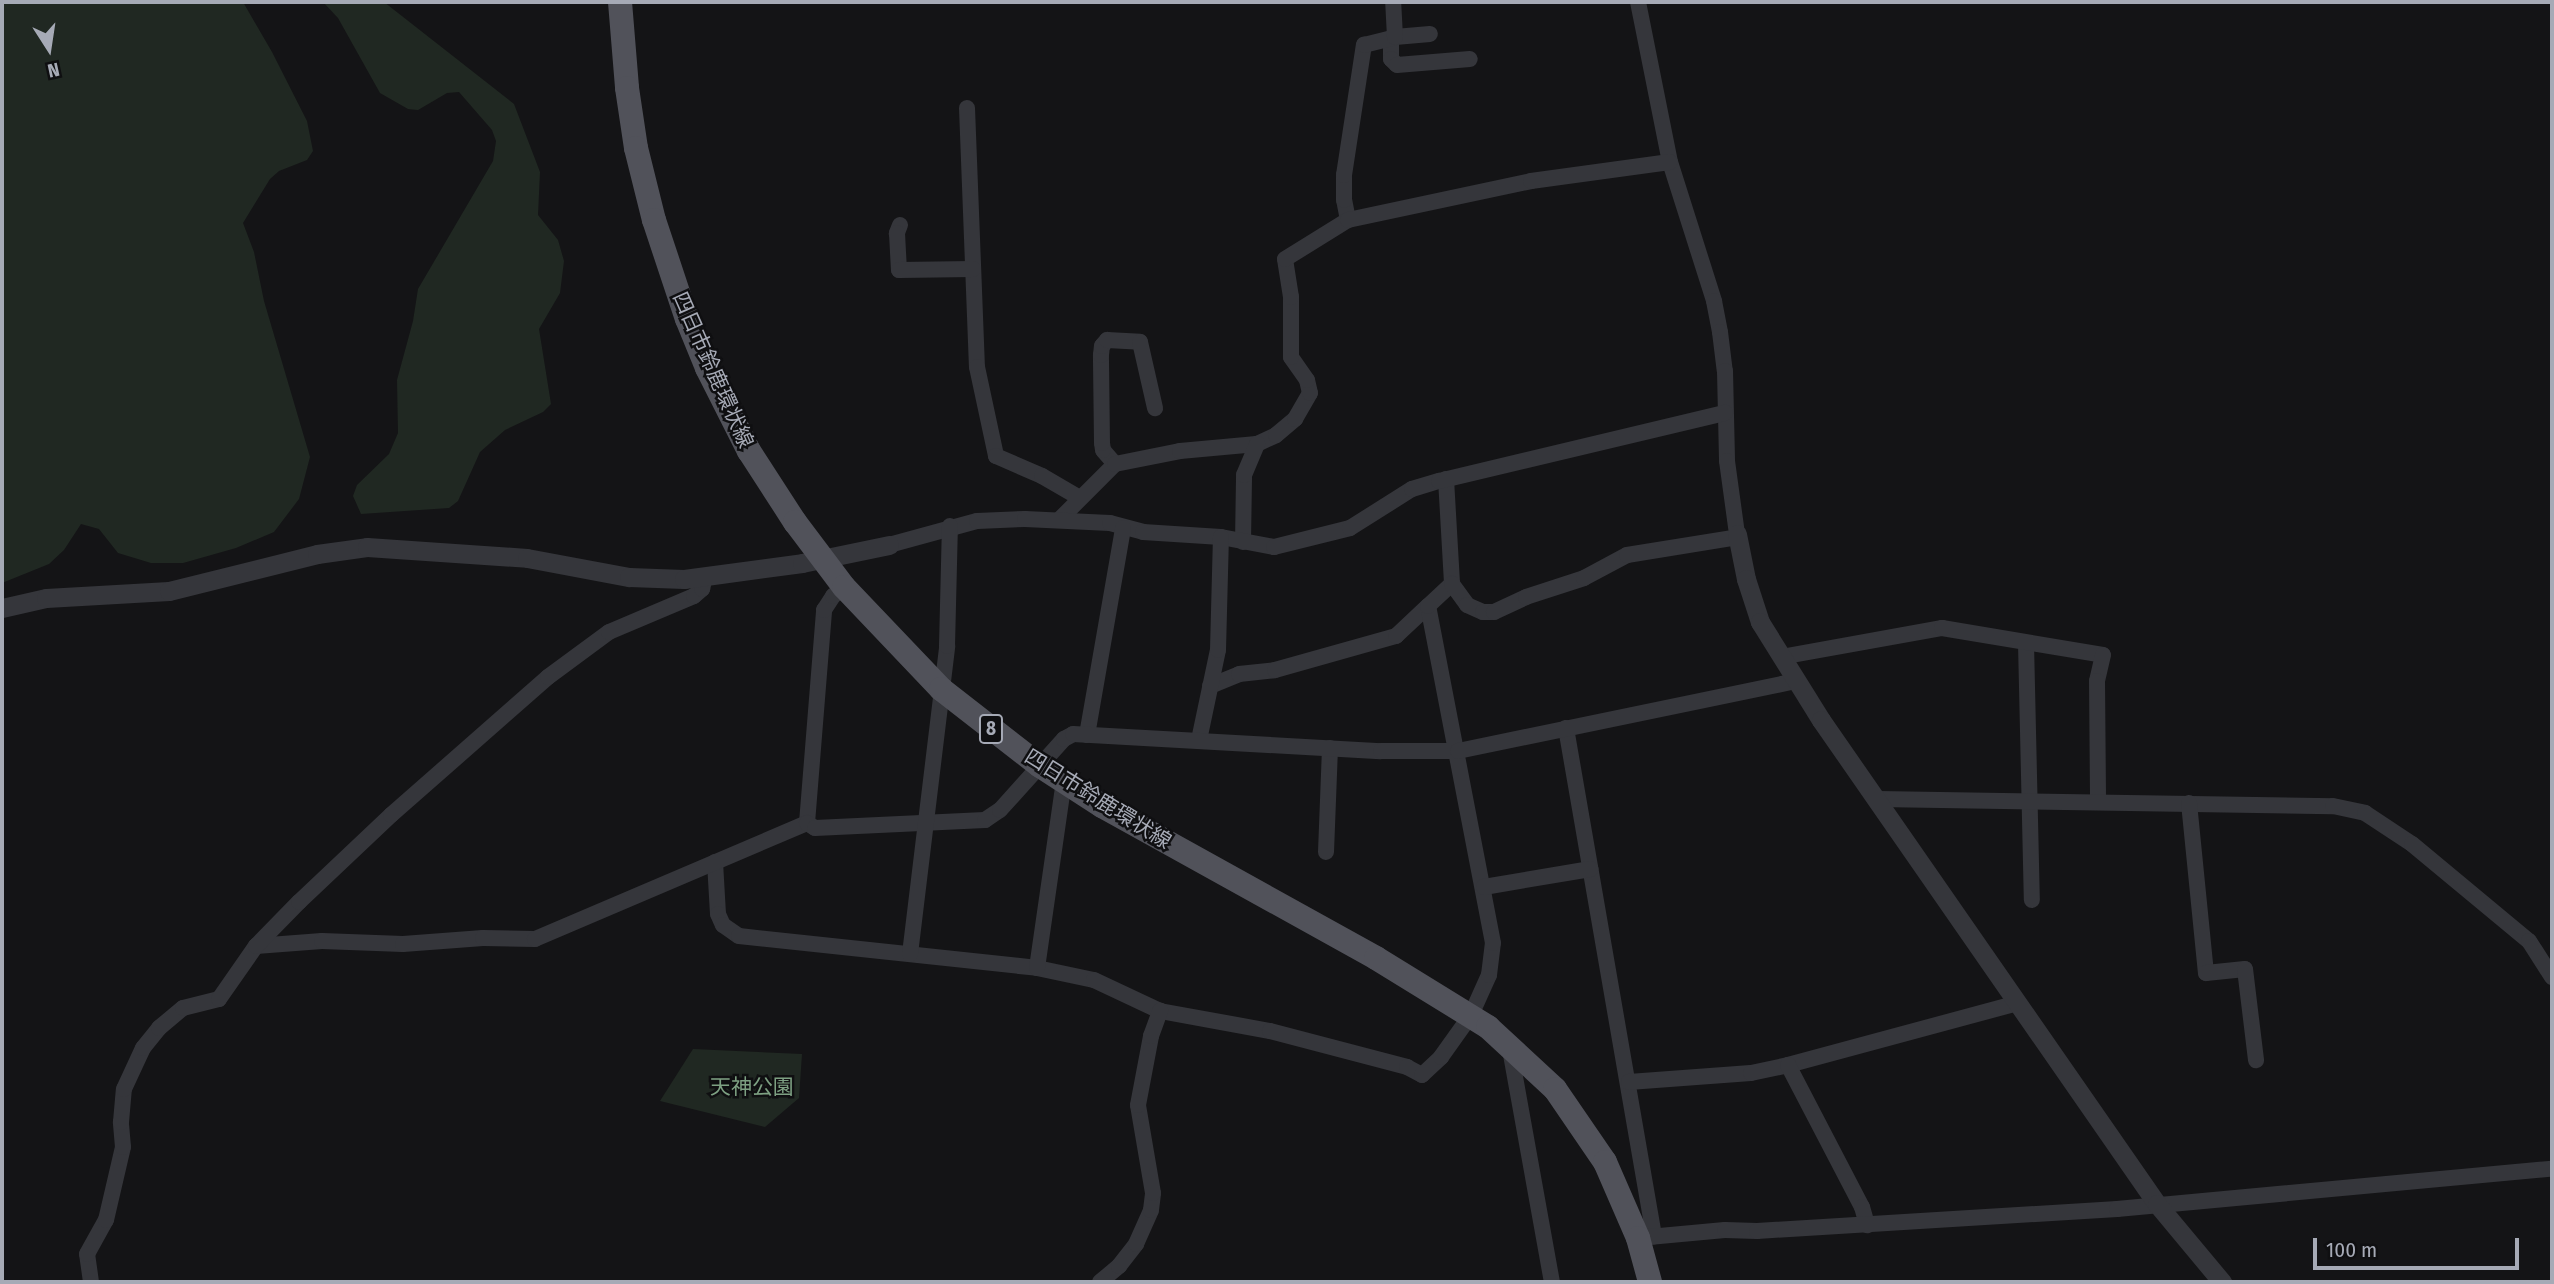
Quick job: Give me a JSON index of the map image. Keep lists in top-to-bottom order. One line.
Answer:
{"streets":{"main road":["四日市鈴鹿環状線","8"]},"parks":["天神公園"],"scale_bar":"100 m","north":"bottom"}
